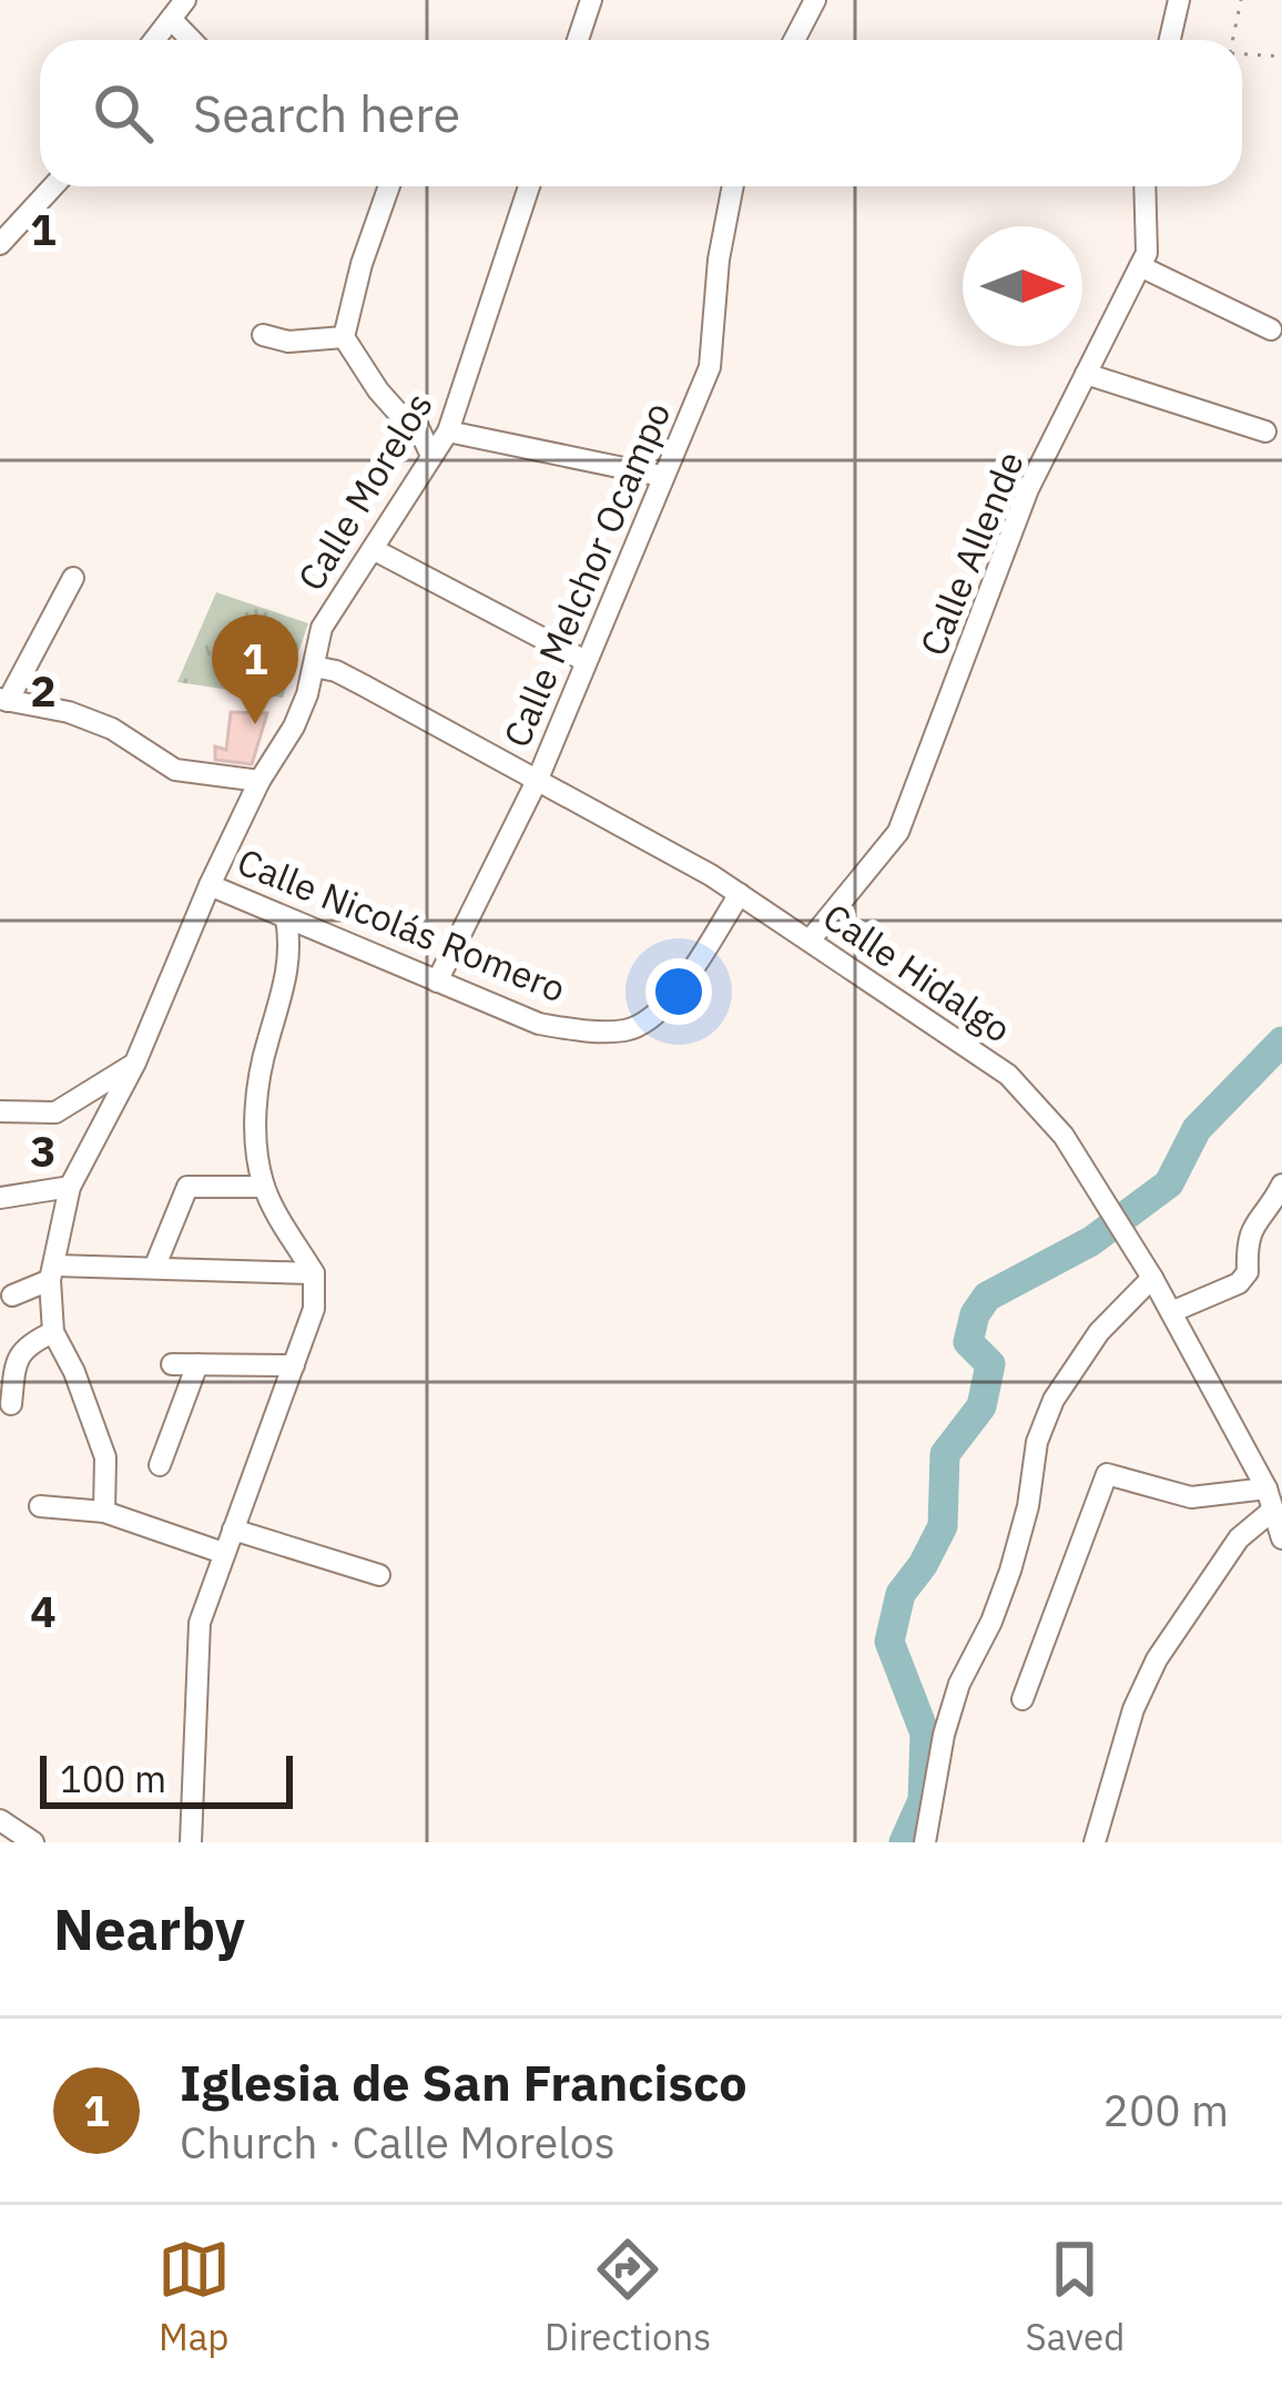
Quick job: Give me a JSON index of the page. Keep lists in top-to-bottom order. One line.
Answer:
{"streets":{"street":["Calle Morelos","Calle Allende","Calle Melchor Ocampo","Calle Nicolás Romero","Calle Hidalgo"]},"crossings":[["Calle Morelos","Calle Nicolás Romero"],["Calle Morelos","Calle Hidalgo"],["Calle Allende","Calle Hidalgo"],["Calle Melchor Ocampo","Calle Nicolás Romero"],["Calle Melchor Ocampo","Calle Hidalgo"],["Calle Nicolás Romero","Calle Hidalgo"]],"scale_bar":"100 m","north":"right","page":{"search":"Search here","pins":"1","scale":"100 m","heading":"Nearby","list":[{"mark":"1","name":"Iglesia de San Francisco","note":"Church · Calle Morelos","value":"200 m"}],"nav":["Map","Directions","Saved"]},"grid":{"rows":["1","2","3","4"]}}
